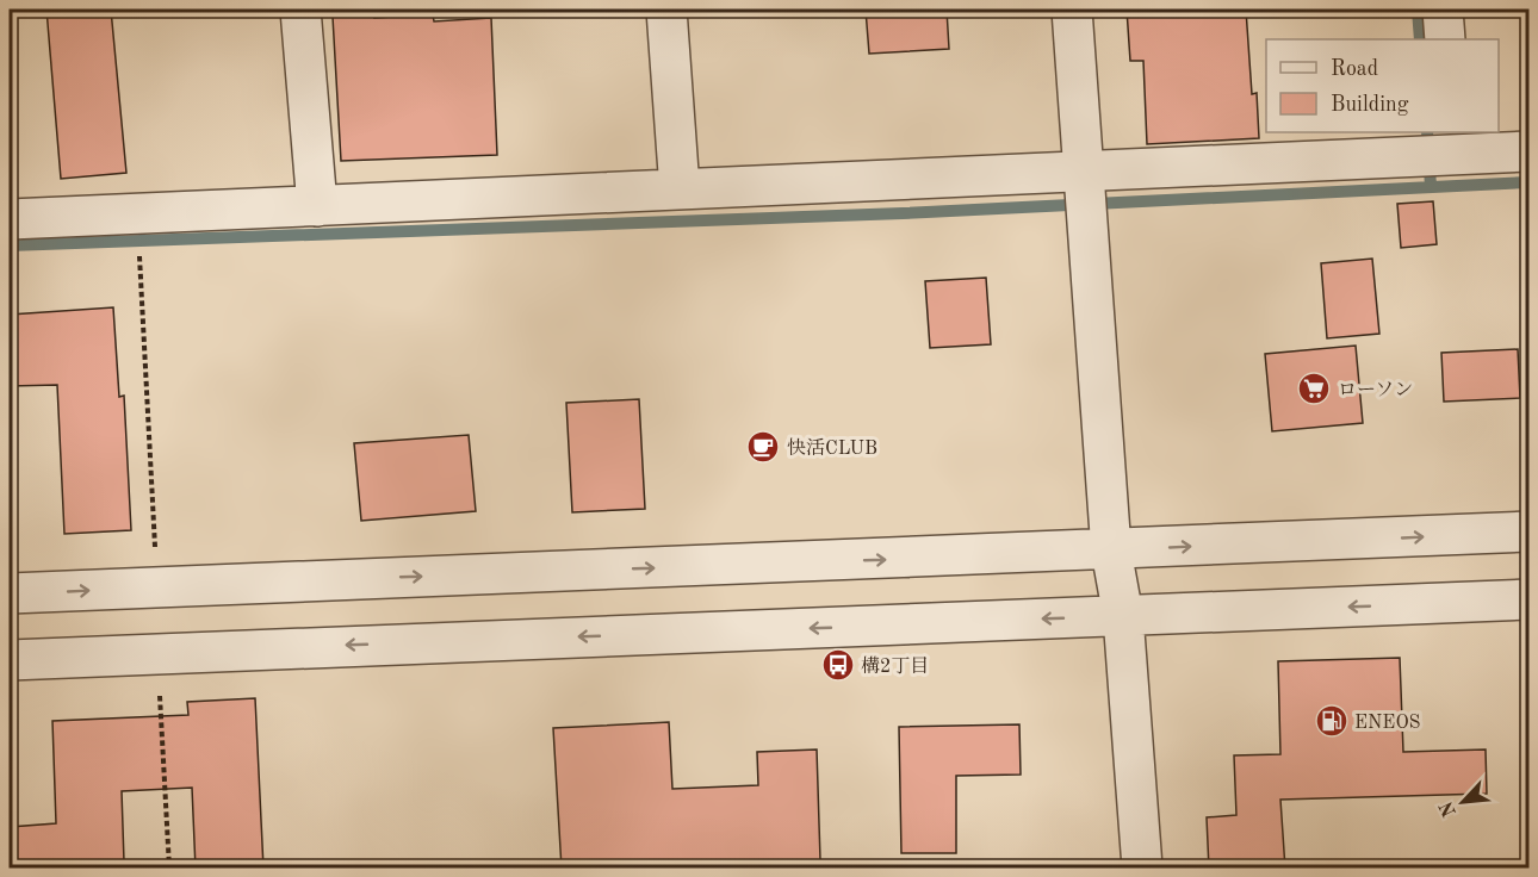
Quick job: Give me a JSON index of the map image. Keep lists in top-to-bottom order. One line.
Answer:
{"places":{"supermarket":["ローソン"],"cafe":["快活CLUB"],"bus stop":["構2丁目"],"fuel station":["ENEOS"]},"legend":["Road","Building"],"north":"bottom left"}
